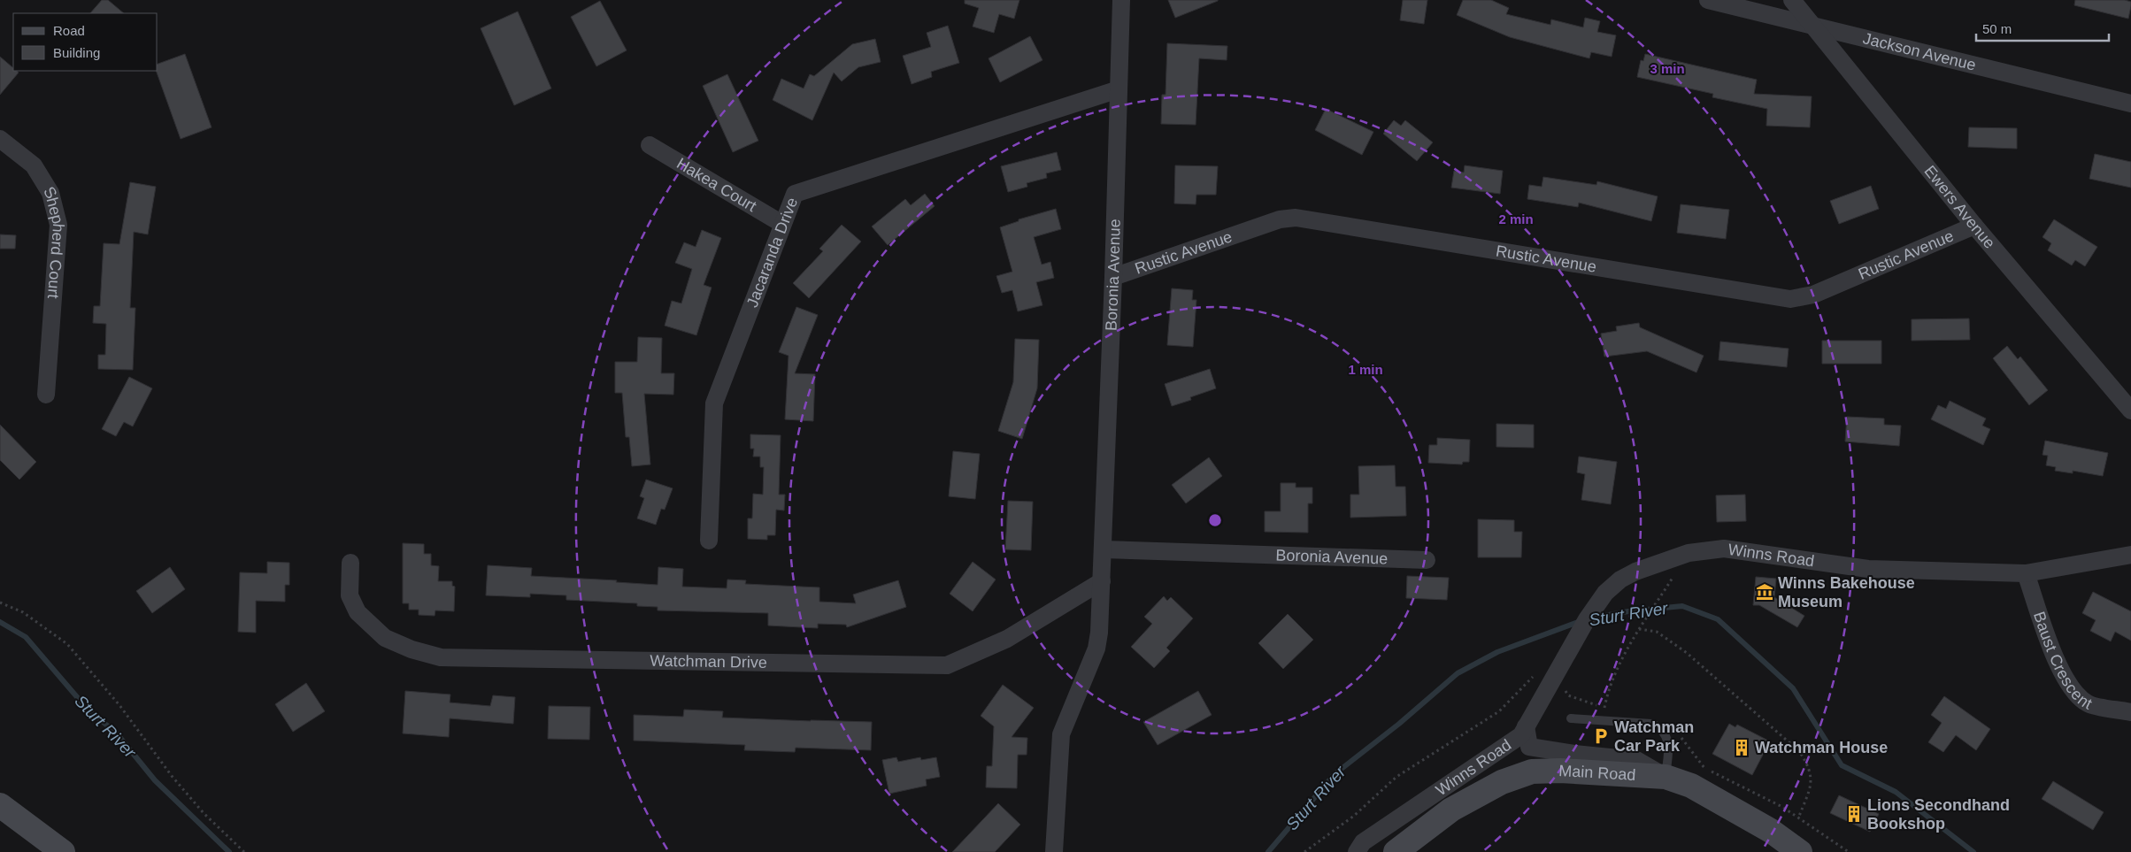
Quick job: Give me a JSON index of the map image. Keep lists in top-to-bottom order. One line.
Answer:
{"streets":{"main road":["Main Road"],"street":["Jackson Avenue","Hakea Court","Ewers Avenue","Shepherd Court","Rustic Avenue","Jacaranda Drive","Boronia Avenue","Winns Road","Baust Crescent","Watchman Drive"]},"crossings":[["Jackson Avenue","Ewers Avenue"],["Hakea Court","Jacaranda Drive"],["Ewers Avenue","Rustic Avenue"],["Rustic Avenue","Boronia Avenue"],["Jacaranda Drive","Boronia Avenue"],["Boronia Avenue","Watchman Drive"],["Winns Road","Baust Crescent"]],"water":["Sturt River"],"places":{"museum":["Winns Bakehouse Museum"],"parking":["Watchman Car Park"],"building":["Watchman House","Lions Secondhand Bookshop"]},"legend":["Road","Building"],"scale_bar":"50 m","rings":["3 min","2 min","1 min"]}
